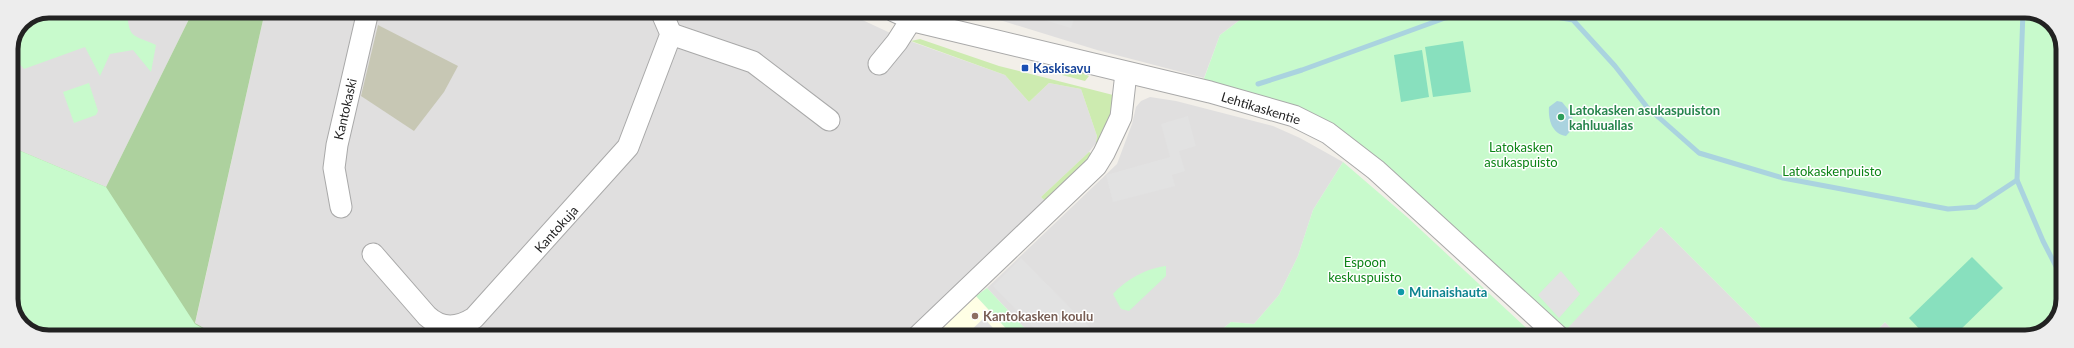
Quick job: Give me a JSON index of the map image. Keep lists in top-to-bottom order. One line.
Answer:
{"streets":{"street":["Lehtikaskentie","Kantokaski","Kantokuja"]},"parks":["Latokasken asukaspuisto","Latokaskenpuisto","Espoon keskuspuisto"],"places":{"transit":["Kaskisavu"],"other":["Latokasken asukaspuiston kahluuallas","Muinaishauta","Kantokasken koulu"]}}
